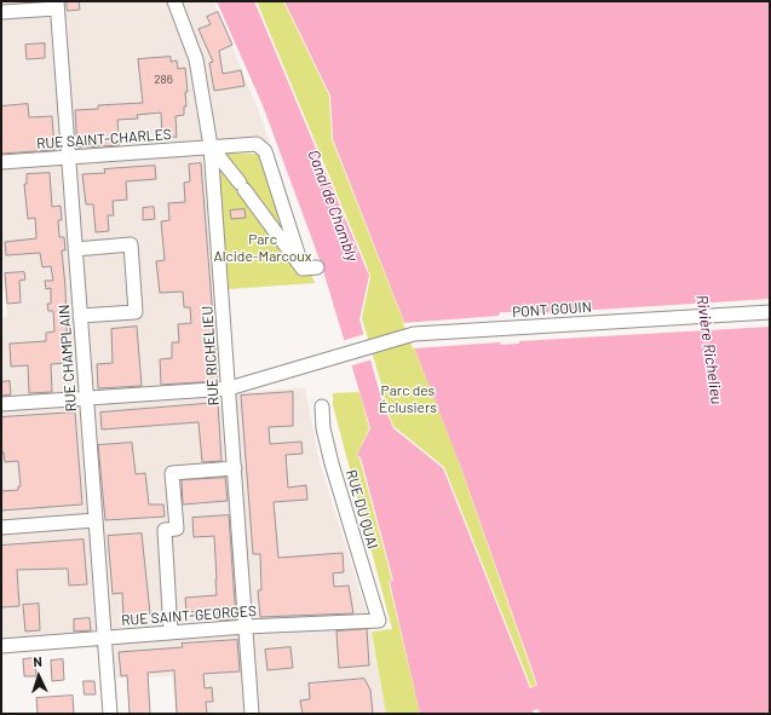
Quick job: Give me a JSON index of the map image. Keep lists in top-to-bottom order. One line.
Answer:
{"streets":{"street":["RUE SAINT-CHARLES","PONT GOUIN","RUE RICHELIEU","RUE CHAMPLAIN","RUE DU QUAI","RUE SAINT-GEORGES"]},"crossings":[["RUE SAINT-CHARLES","RUE RICHELIEU"],["RUE SAINT-CHARLES","RUE CHAMPLAIN"],["PONT GOUIN","RUE RICHELIEU"],["PONT GOUIN","RUE CHAMPLAIN"],["RUE RICHELIEU","RUE SAINT-GEORGES"],["RUE CHAMPLAIN","RUE SAINT-GEORGES"],["RUE DU QUAI","RUE SAINT-GEORGES"]],"water":["Canal de Chambly","Rivière Richelieu"],"parks":["Parc Alcide-Marcoux","Parc des Éclusiers"],"house_numbers":["286"],"north":"top"}
